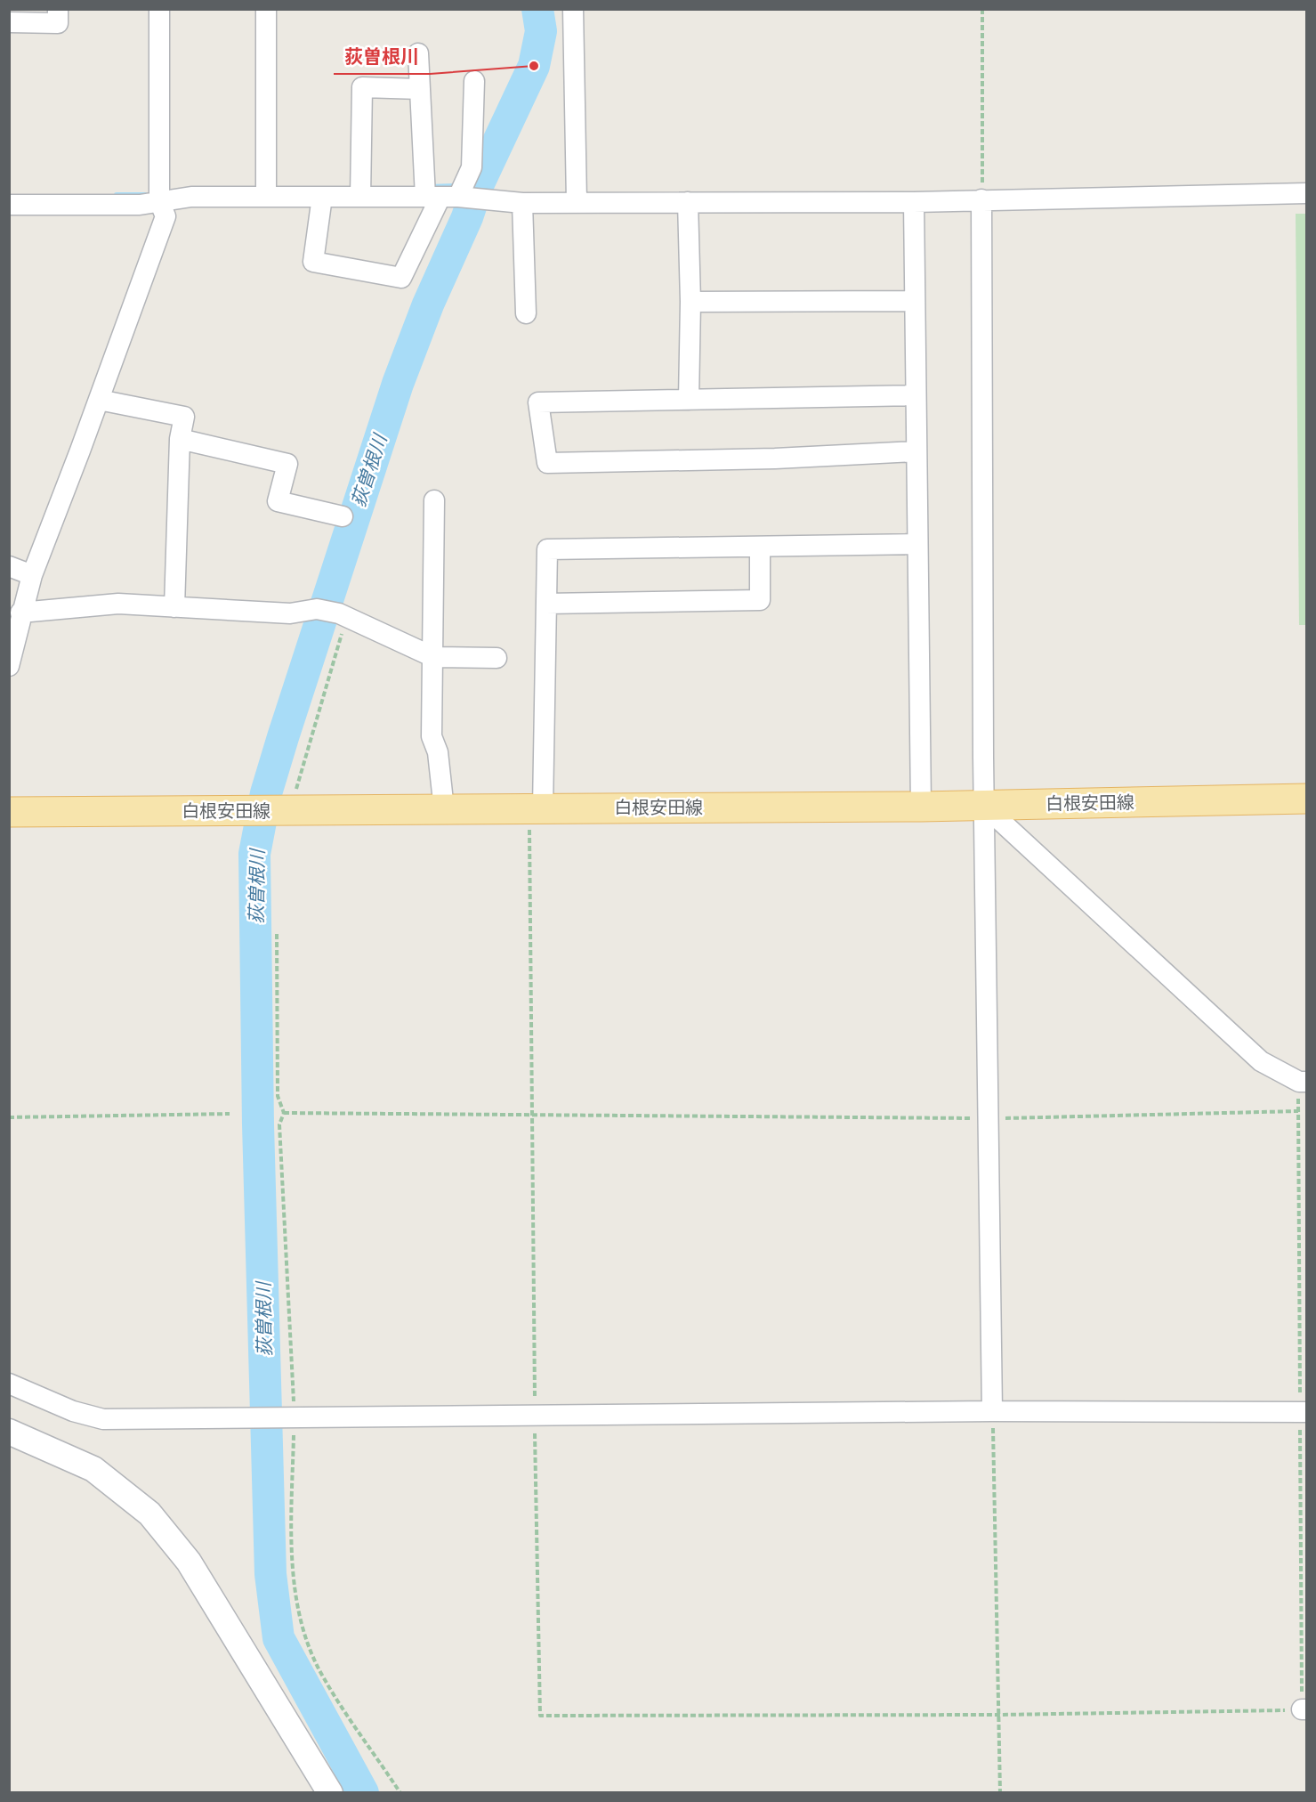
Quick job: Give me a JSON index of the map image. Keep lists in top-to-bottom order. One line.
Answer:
{"streets":{"main road":["白根安田線"]},"water":["荻曽根川"],"places":["荻曽根川"]}
